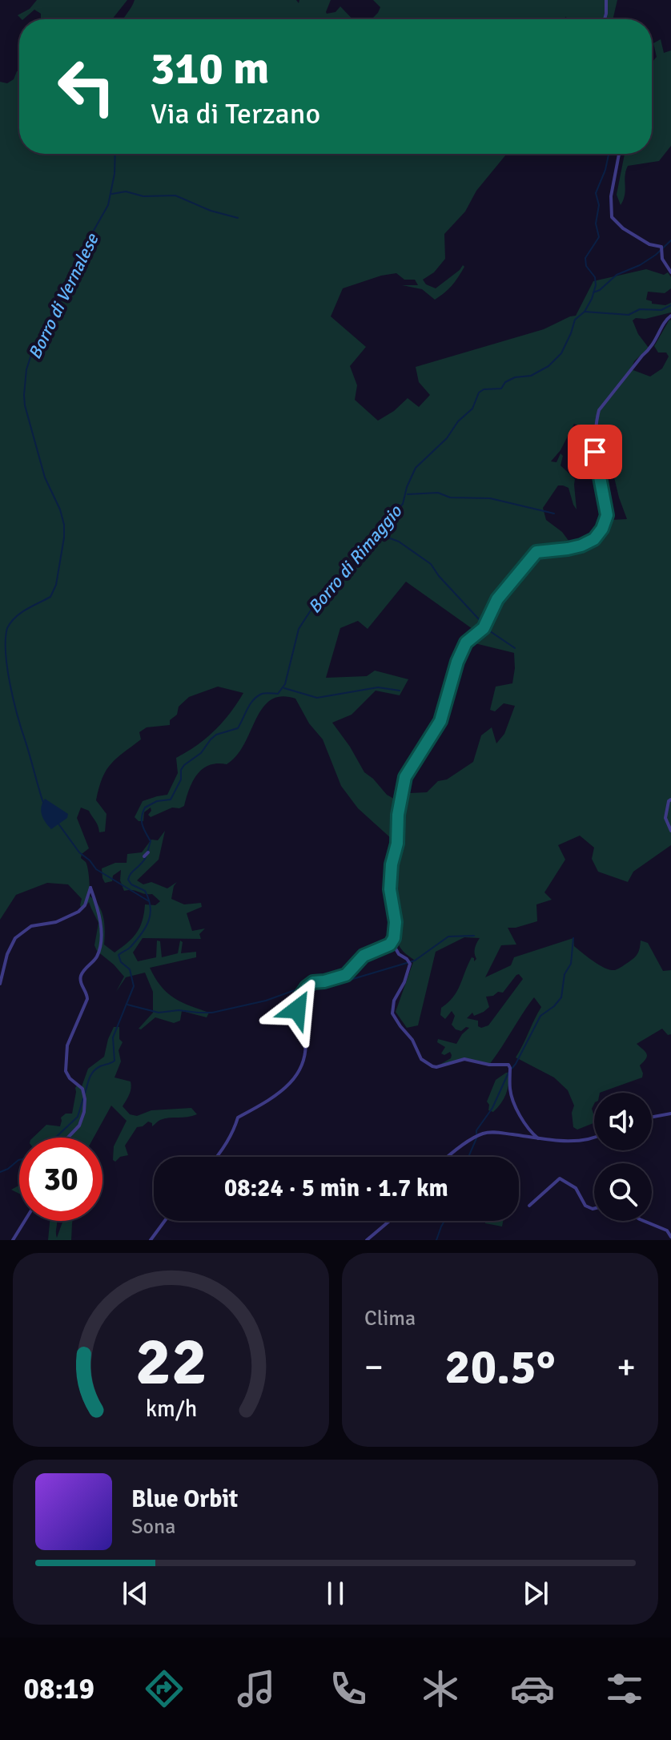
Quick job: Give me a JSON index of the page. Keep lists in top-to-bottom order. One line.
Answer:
{"water":["Borro di Vernalese","Borro di Rimaggio"],"page":{"turn":["310 m","Via di Terzano"],"limit":"30","trip":"08:24 · 5 min · 1.7 km","tile":"Clima","heat":["−","20.5°","+"],"song":["Blue Orbit","Sona"],"tabs":"08:19","gauge":["22","km/h"]}}
